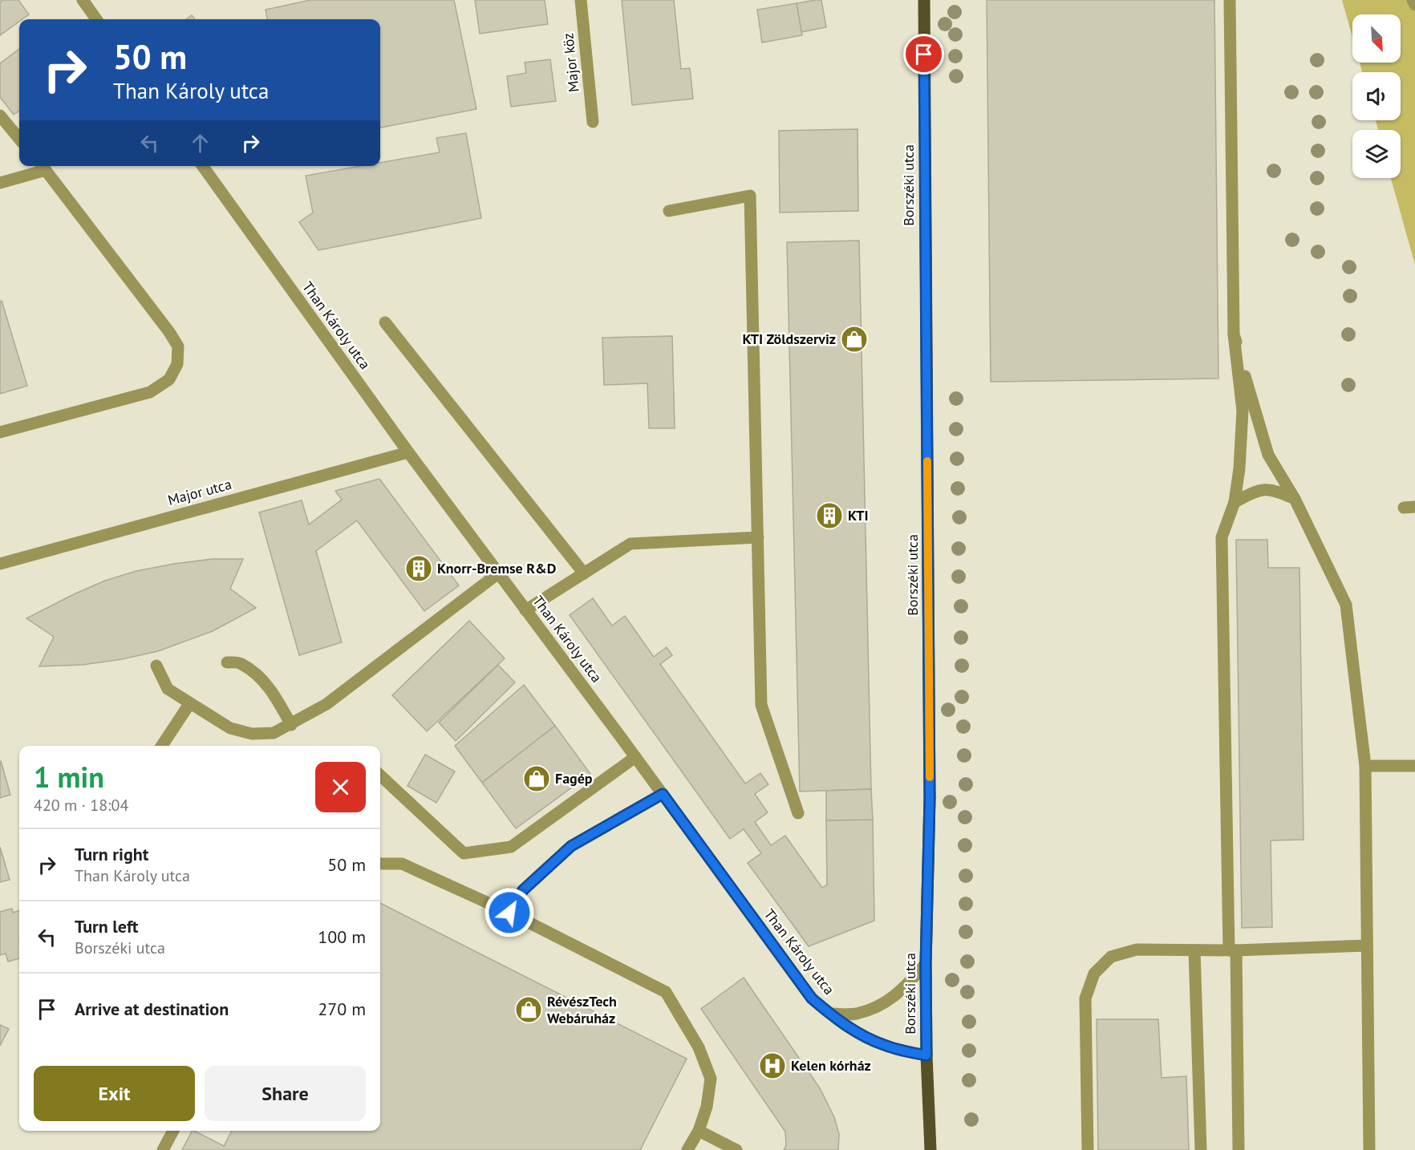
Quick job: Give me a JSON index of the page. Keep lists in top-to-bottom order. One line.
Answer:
{"streets":{"main road":["Borszéki utca"],"street":["Major köz","Than Károly utca","Major utca"]},"crossings":[["Borszéki utca","Than Károly utca"],["Than Károly utca","Major utca"]],"places":{"shop":["KTI Zöldszerviz","Fagép","RévészTech Webáruház"],"building":["KTI","Knorr-Bremse R&D"],"hospital":["Kelen kórház"]},"north":"bottom right","page":{"turn":["50 m","Than Károly utca"],"heading":["1 min","420 m · 18:04"],"list":[{"name":"Turn right","note":"Than Károly utca","value":"50 m"},{"name":"Turn left","note":"Borszéki utca","value":"100 m"},{"name":"Arrive at destination","value":"270 m"}],"buttons":["Exit","Share"]}}
